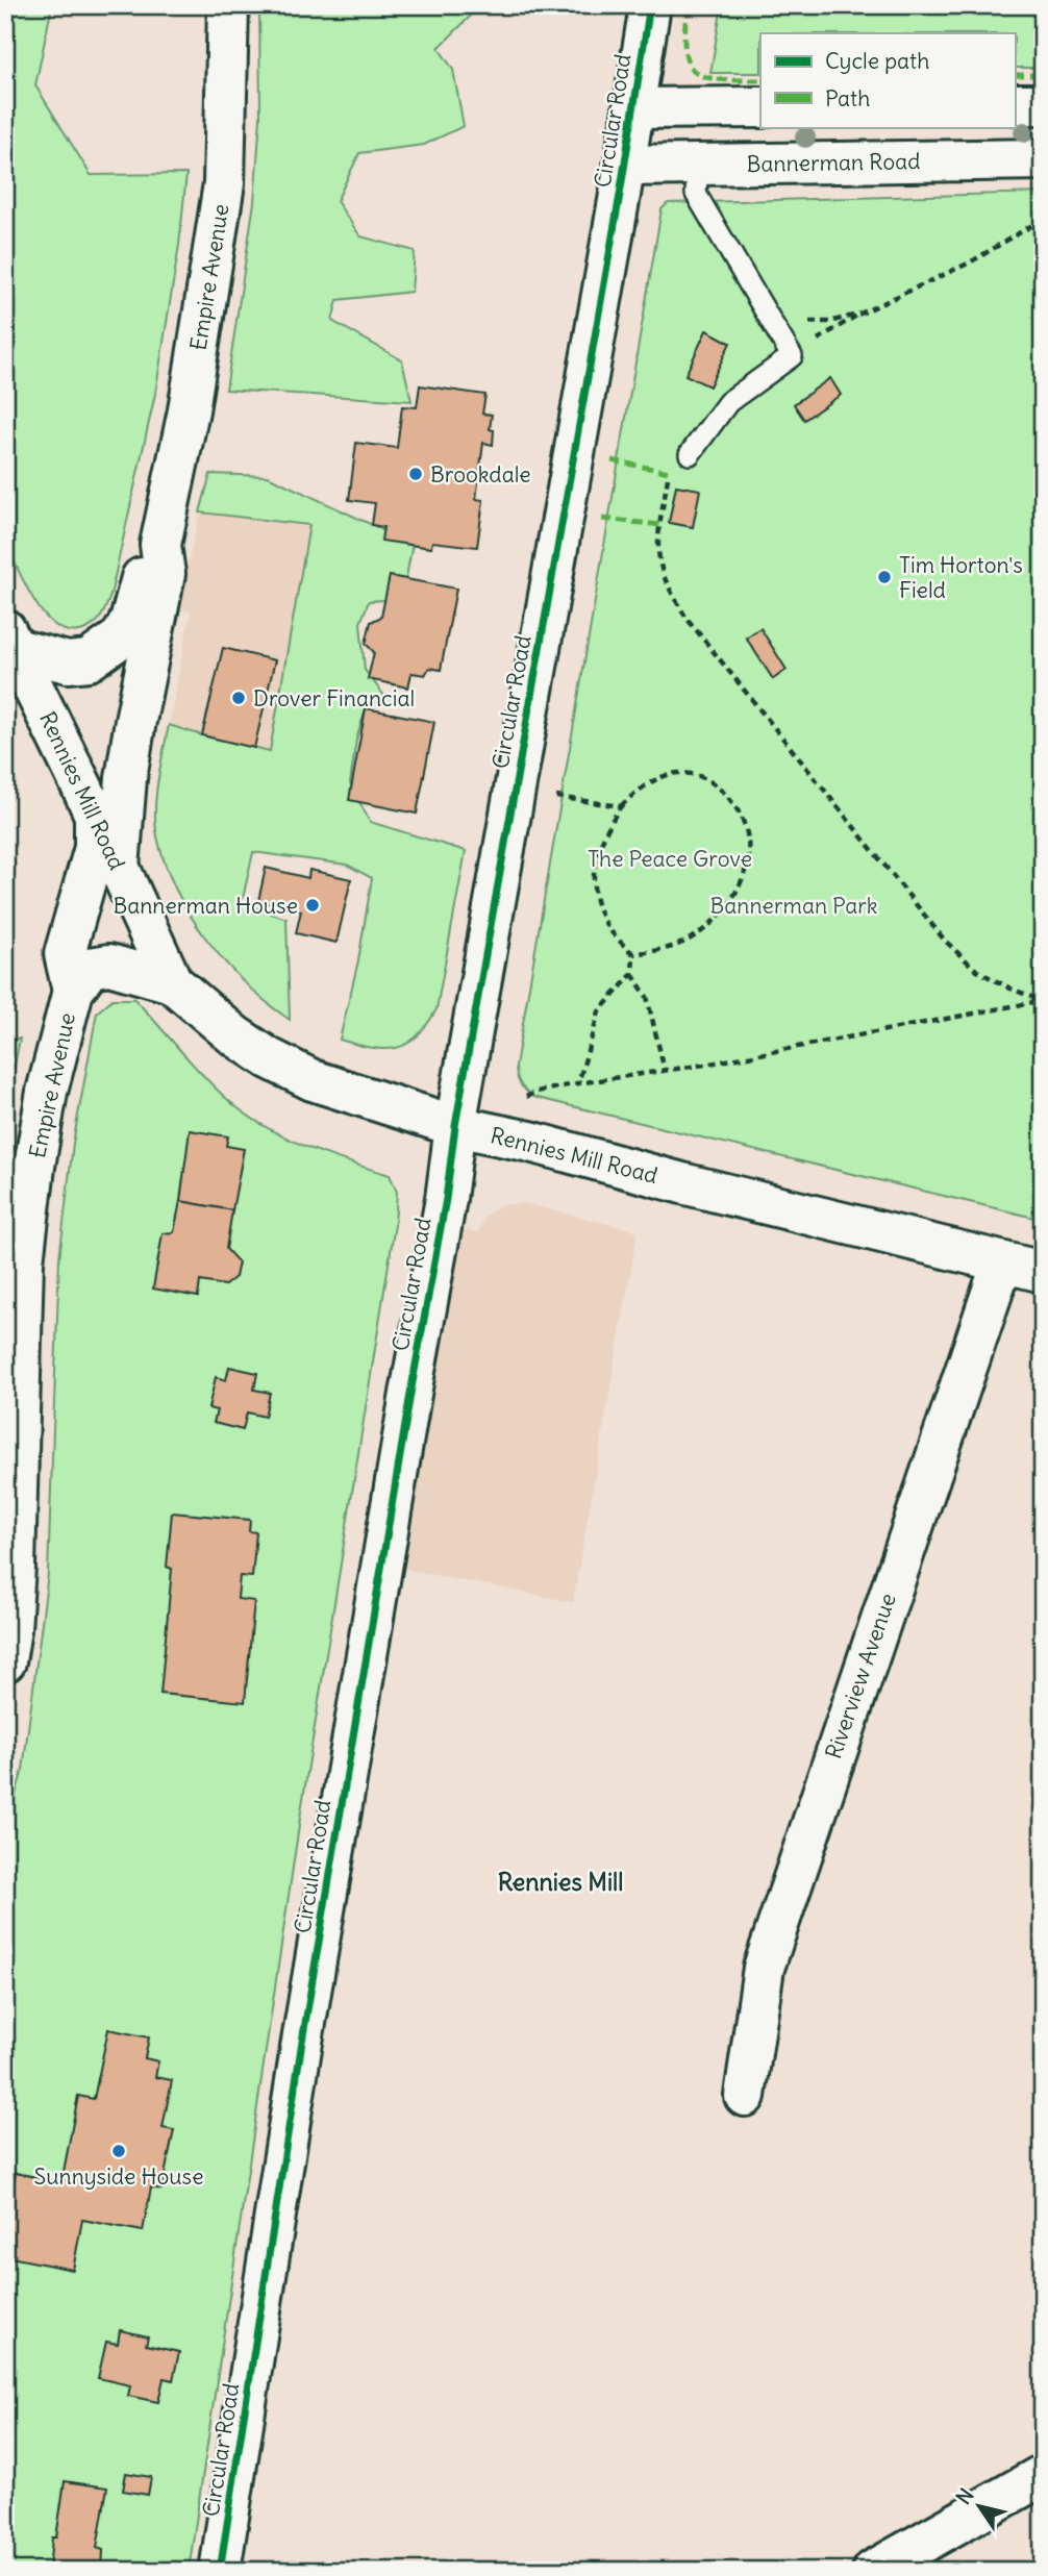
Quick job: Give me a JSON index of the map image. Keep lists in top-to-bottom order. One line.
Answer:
{"streets":{"street":["Circular Road","Bannerman Road","Empire Avenue","Rennies Mill Road","Riverview Avenue"]},"crossings":[["Circular Road","Bannerman Road"],["Circular Road","Rennies Mill Road"],["Empire Avenue","Rennies Mill Road"],["Rennies Mill Road","Riverview Avenue"]],"districts":["Rennies Mill"],"parks":["The Peace Grove","Bannerman Park"],"places":["Brookdale","Tim Horton's Field","Drover Financial","Bannerman House","Sunnyside House"],"legend":["Cycle path","Path"],"north":"top left"}
